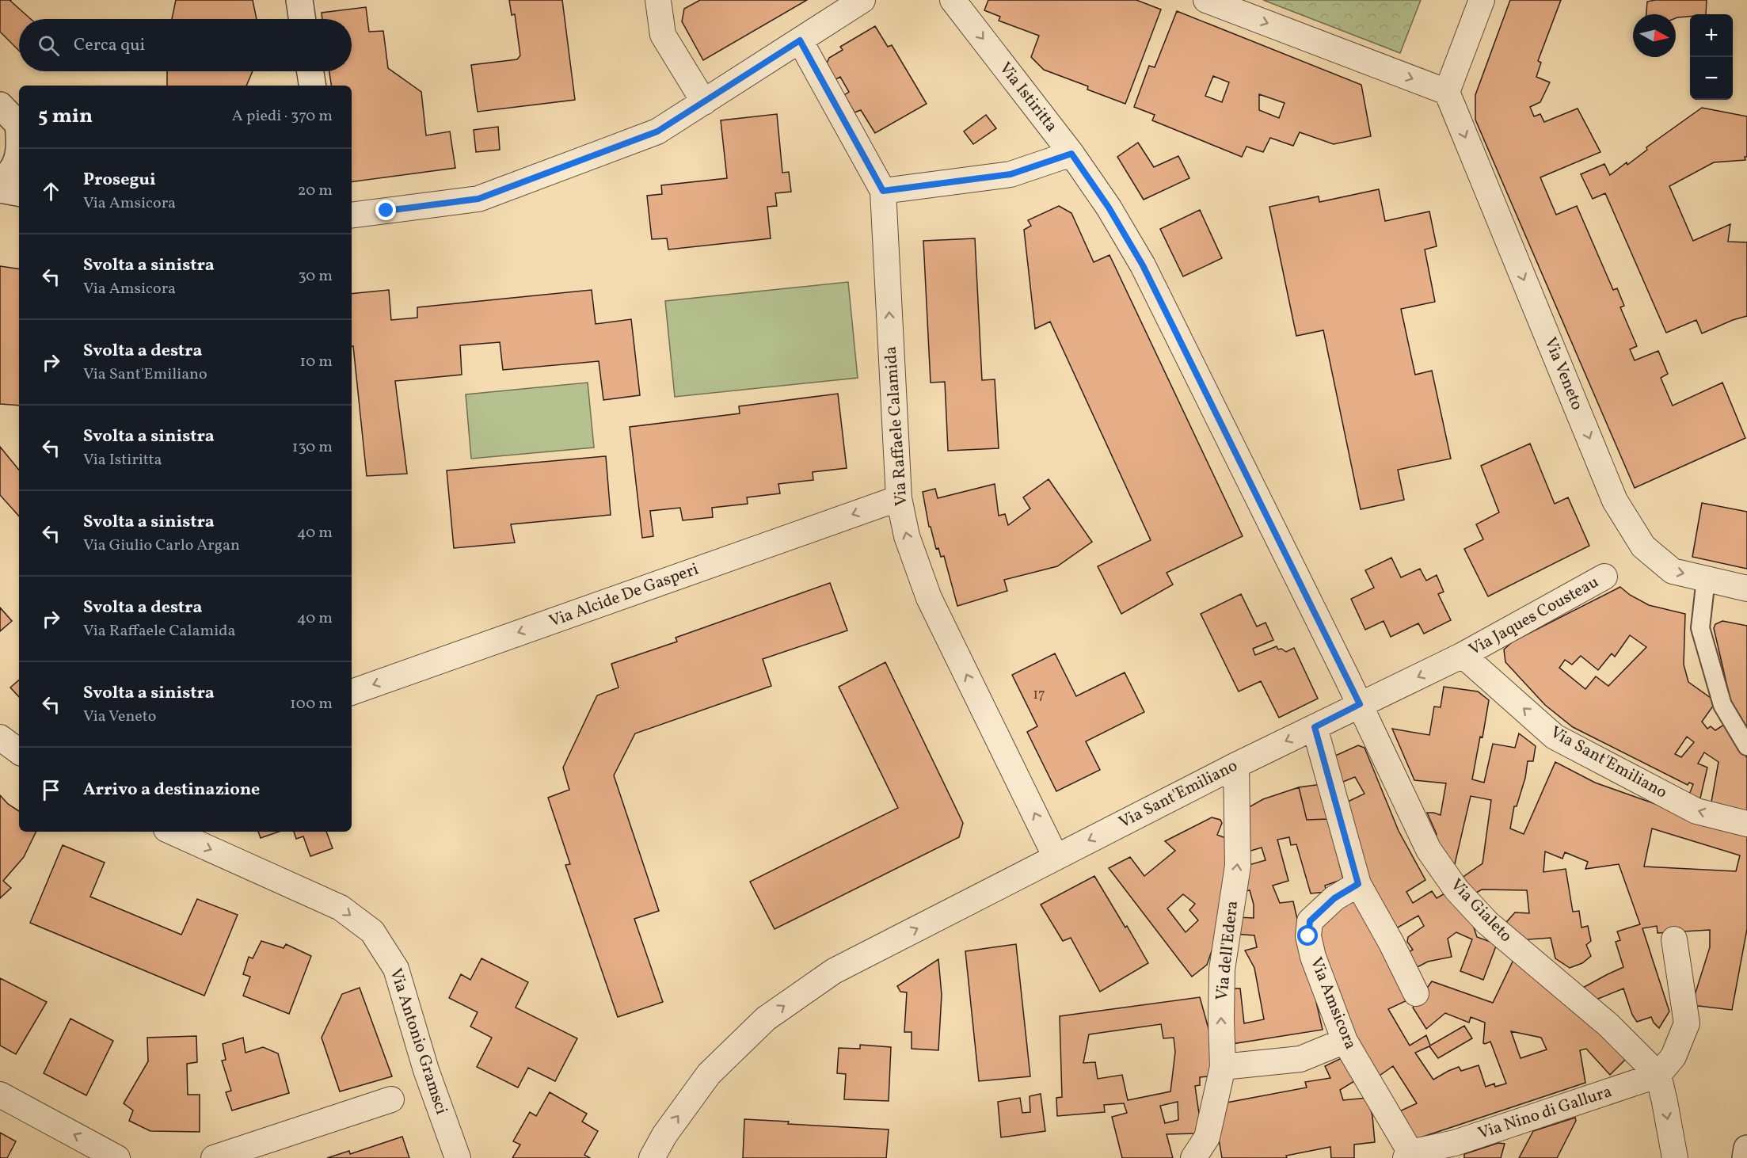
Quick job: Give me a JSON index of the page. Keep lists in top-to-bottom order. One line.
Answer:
{"streets":{"street":["Via Istiritta","Via Veneto","Via Raffaele Calamida","Via Alcide De Gasperi","Via Jaques Cousteau","Via Sant'Emiliano","Via Gialeto","Via dell'Edera","Via Amsicora","Via Antonio Gramsci","Via Nino di Gallura"]},"crossings":[["Via Istiritta","Via Sant'Emiliano"],["Via Istiritta","Via Gialeto"],["Via Raffaele Calamida","Via Alcide De Gasperi"],["Via Raffaele Calamida","Via Sant'Emiliano"],["Via Jaques Cousteau","Via Sant'Emiliano"],["Via Sant'Emiliano","Via Gialeto"],["Via Sant'Emiliano","Via dell'Edera"],["Via Gialeto","Via Nino di Gallura"],["Via Amsicora","Via Nino di Gallura"]],"one_way":["Via Veneto","Via Raffaele Calamida","Via Alcide De Gasperi","Via Antonio Gramsci"],"house_numbers":["17"],"north":"right","page":{"map_buttons":["+","−"],"search":"Cerca qui","heading":["5 min","A piedi · 370 m"],"list":[["Prosegui","Via Amsicora","20 m"],["Svolta a sinistra","Via Amsicora","30 m"],["Svolta a destra","Via Sant'Emiliano","10 m"],["Svolta a sinistra","Via Istiritta","130 m"],["Svolta a sinistra","Via Giulio Carlo Argan","40 m"],["Svolta a destra","Via Raffaele Calamida","40 m"],["Svolta a sinistra","Via Veneto","100 m"],"Arrivo a destinazione"]}}
